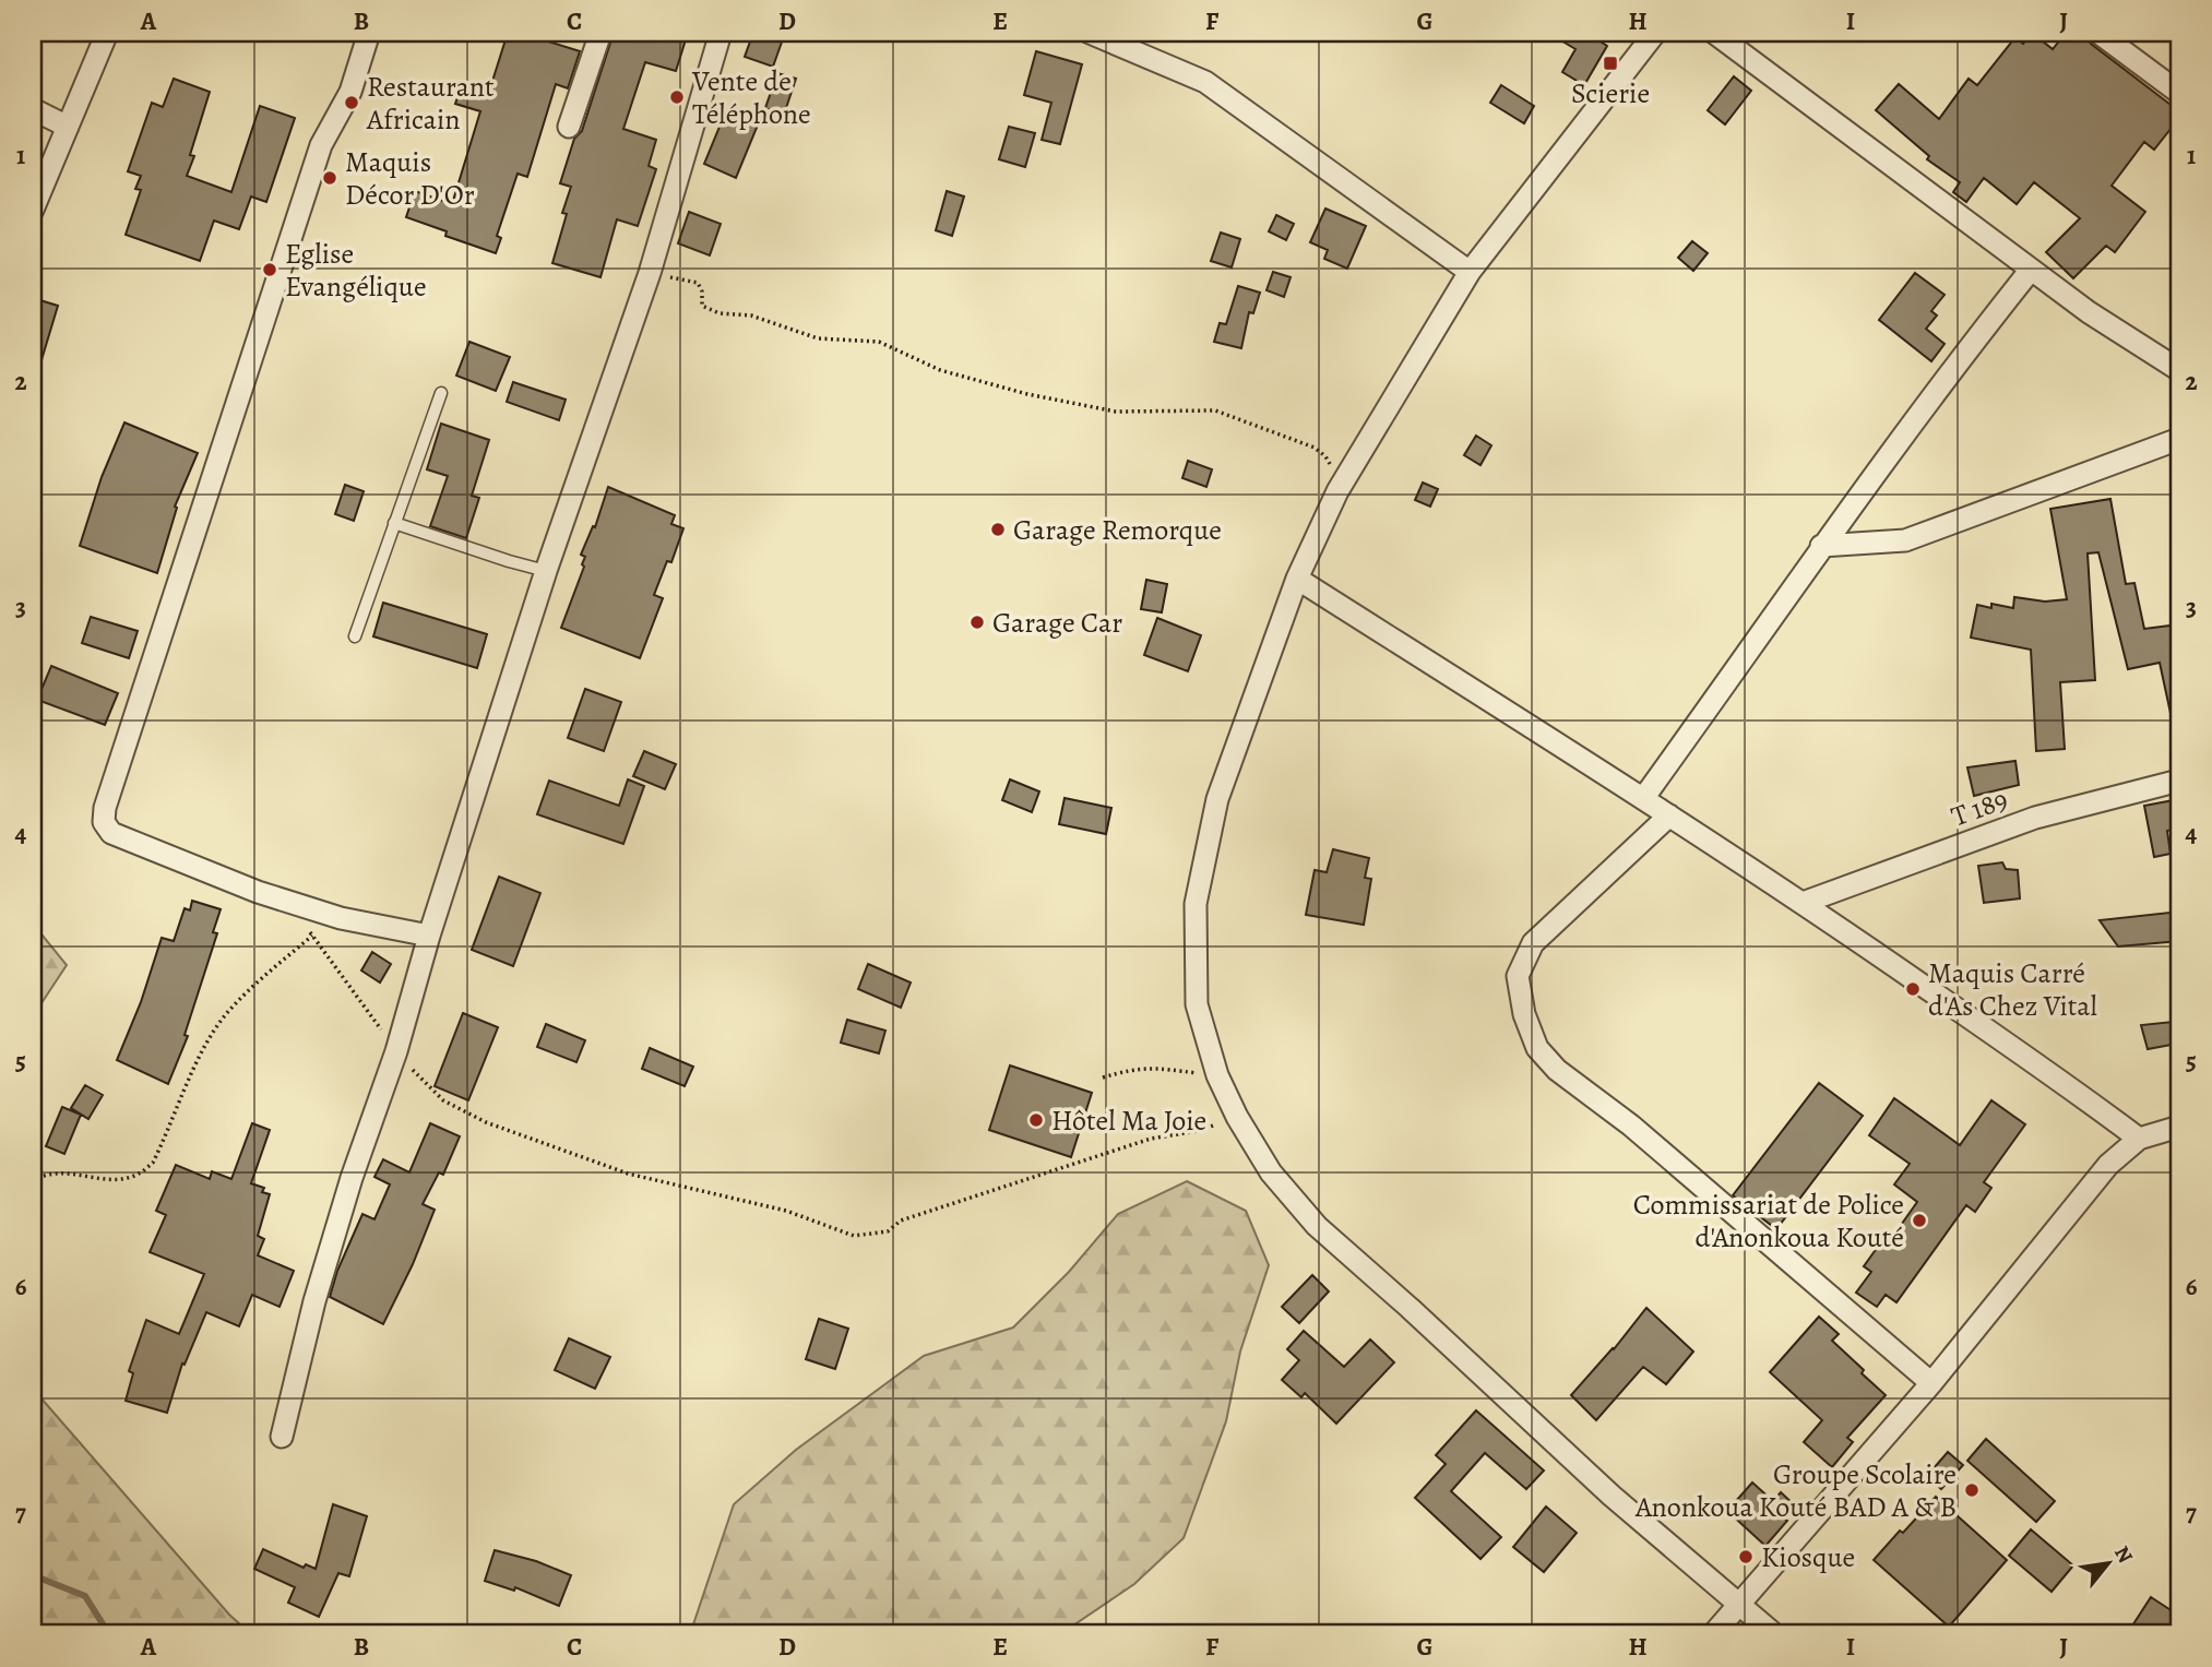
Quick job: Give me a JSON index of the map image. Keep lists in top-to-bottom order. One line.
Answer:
{"streets":{"street":["T 189"]},"places":{"transit":["Scierie"],"other":["Vente de Téléphone","Restaurant Africain","Maquis Décor D'Or","Eglise Evangélique","Garage Remorque","Garage Car","Maquis Carré d'As Chez Vital","Hôtel Ma Joie","Commissariat de Police d'Anonkoua Kouté","Groupe Scolaire Anonkoua Kouté BAD A & B","Kiosque"]},"north":"top right","grid":{"columns":["A","B","C","D","E","F","G","H","I","J"],"rows":["1","2","3","4","5","6","7"]}}
